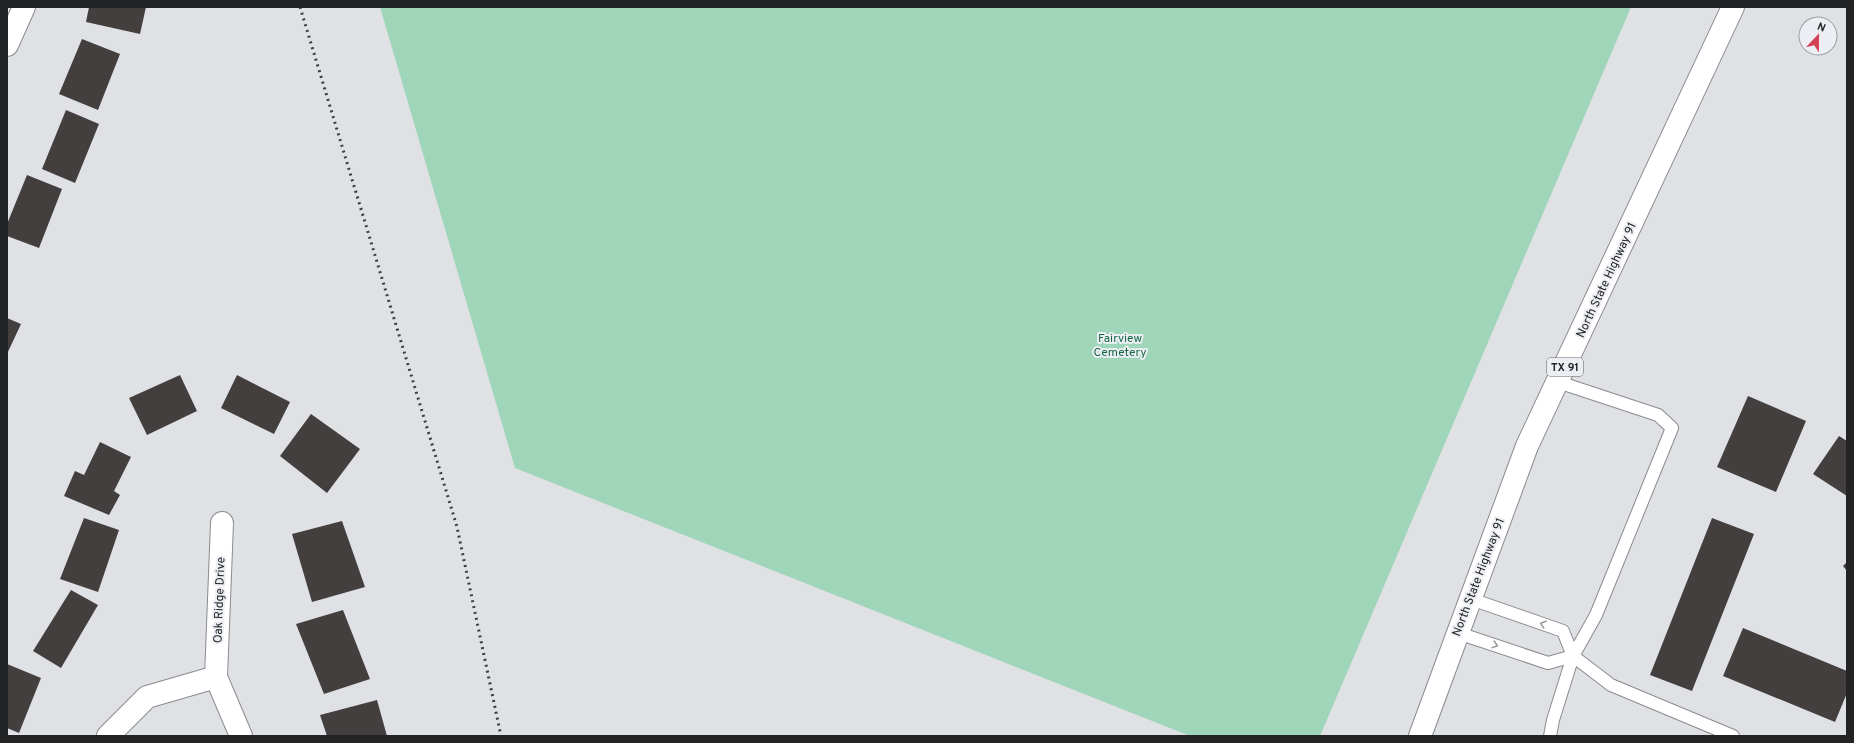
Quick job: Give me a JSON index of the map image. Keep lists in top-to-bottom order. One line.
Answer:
{"streets":{"main road":["North State Highway 91","TX 91","Oak Ridge Drive"]},"parks":["Fairview Cemetery"],"north":"top"}
